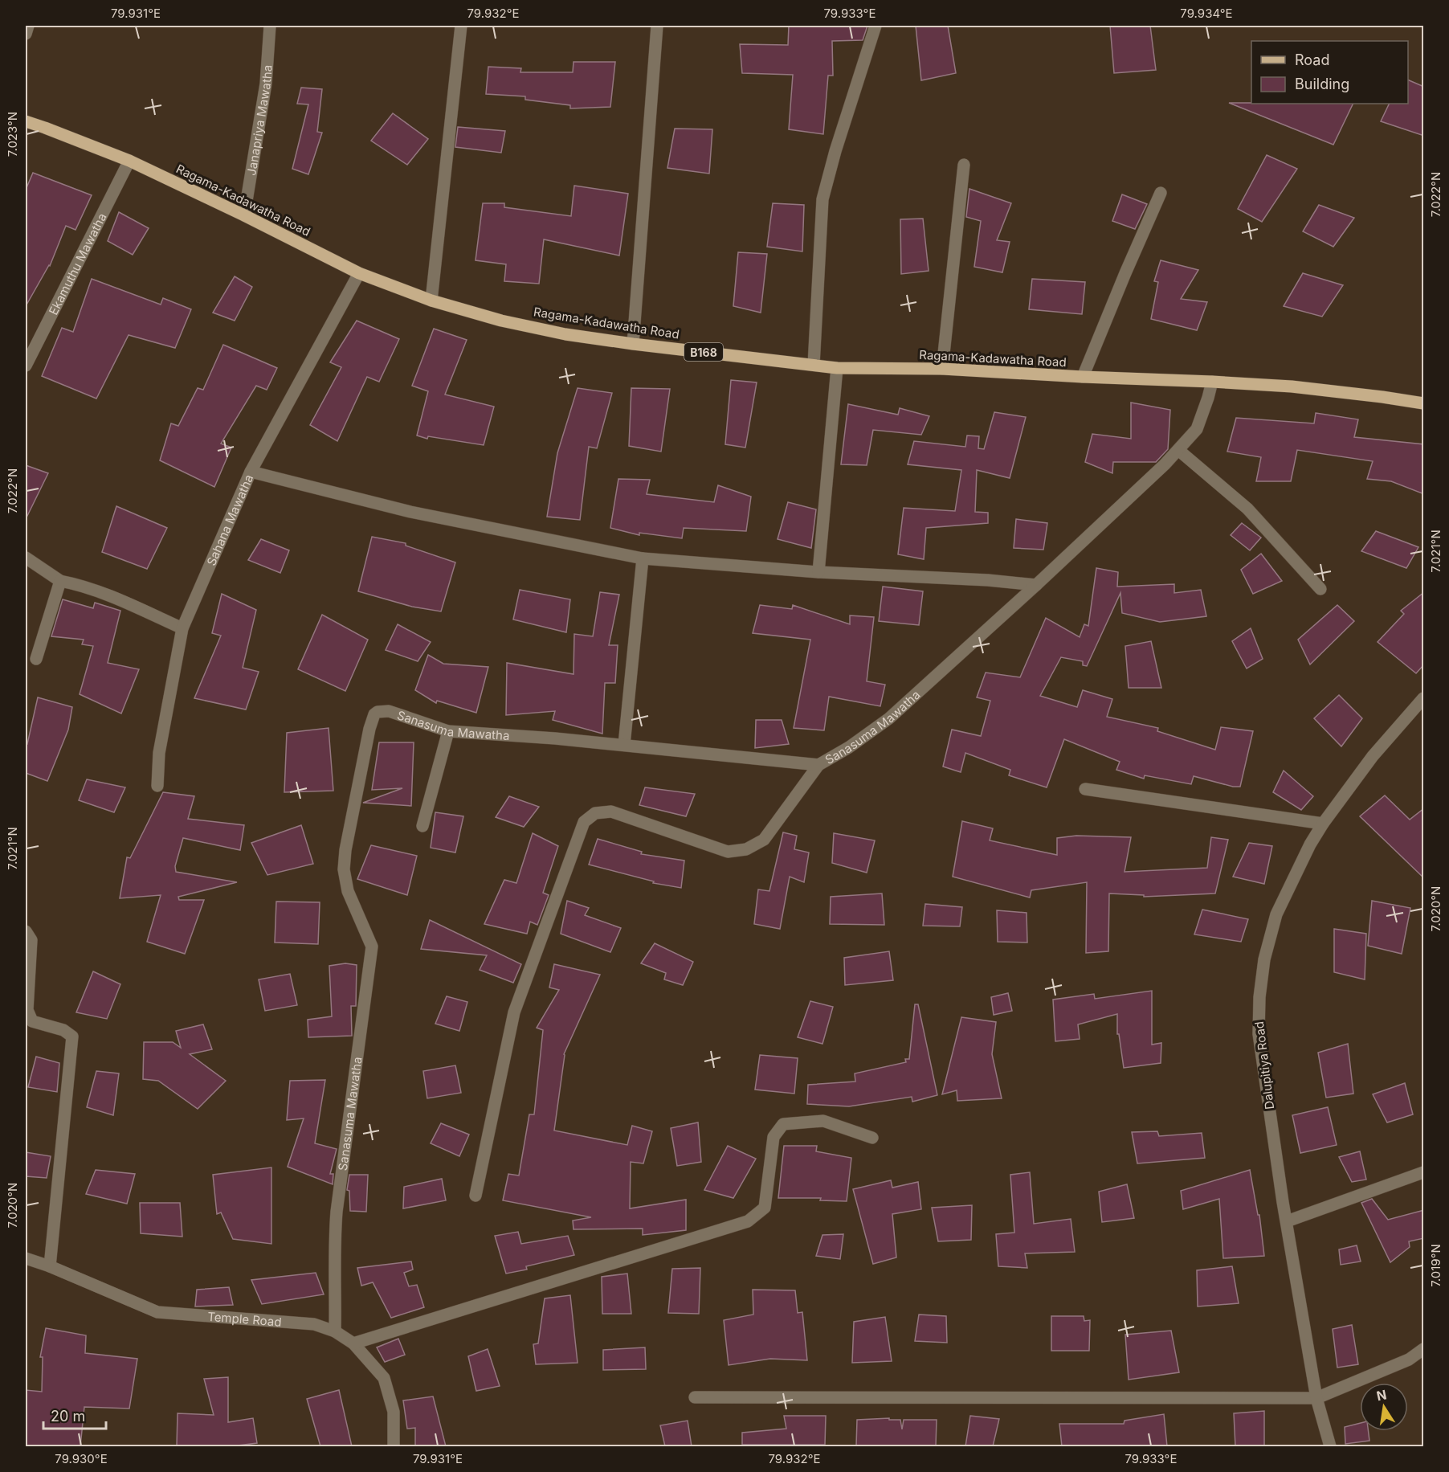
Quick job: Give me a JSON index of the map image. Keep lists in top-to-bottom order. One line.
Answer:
{"streets":{"main road":["Ragama-Kadawatha Road","B168"],"street":["Janapriya Mawatha","Ekamuthu Mawatha","Sahana Mawatha","Sanasuma Mawatha","Dalupitiya Road","Temple Road"]},"crossings":[["Janapriya Mawatha","Ragama-Kadawatha Road"],["Ragama-Kadawatha Road","Ekamuthu Mawatha"],["Ragama-Kadawatha Road","Sahana Mawatha"],["Ragama-Kadawatha Road","Sanasuma Mawatha"],["Sanasuma Mawatha","Temple Road"]],"legend":["Road","Building"],"scale_bar":"20 m","north":"top","coordinates":["79.931°E","79.932°E","79.933°E","79.934°E","7.023°N","7.022°N","7.021°N","7.020°N","7.019°N","79.930°E"]}
